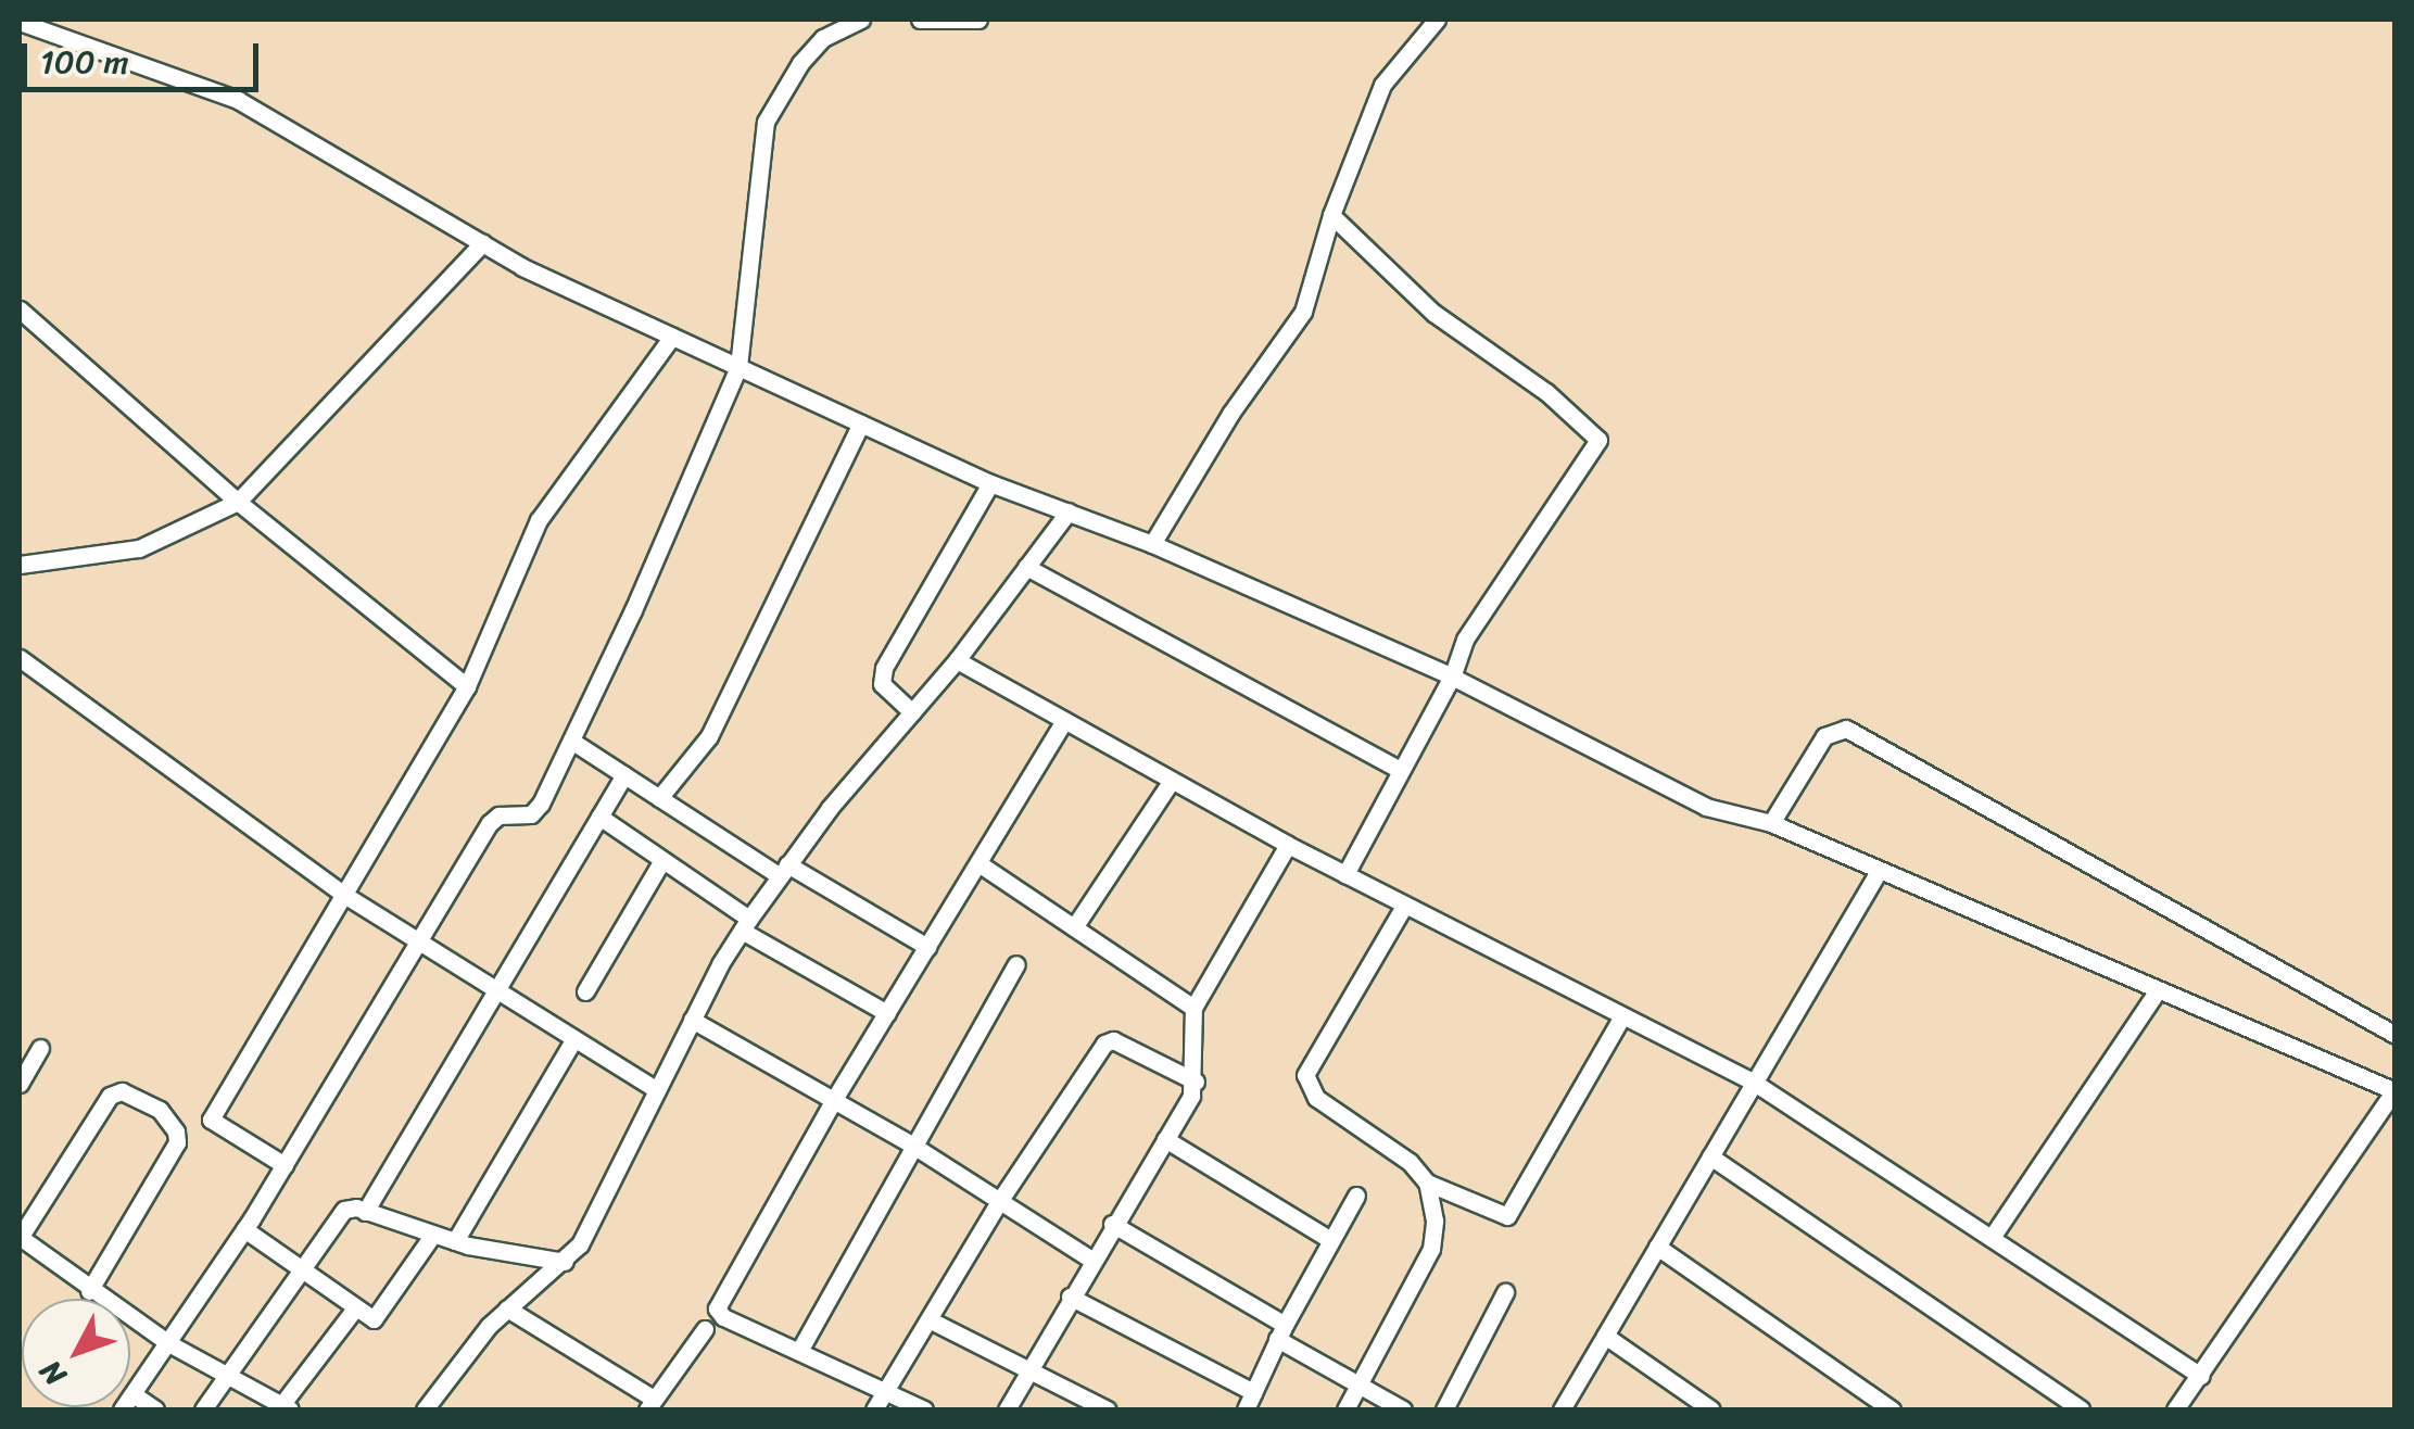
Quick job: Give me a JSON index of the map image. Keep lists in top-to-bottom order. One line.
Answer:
{"scale_bar":"100 m","north":"bottom left"}
